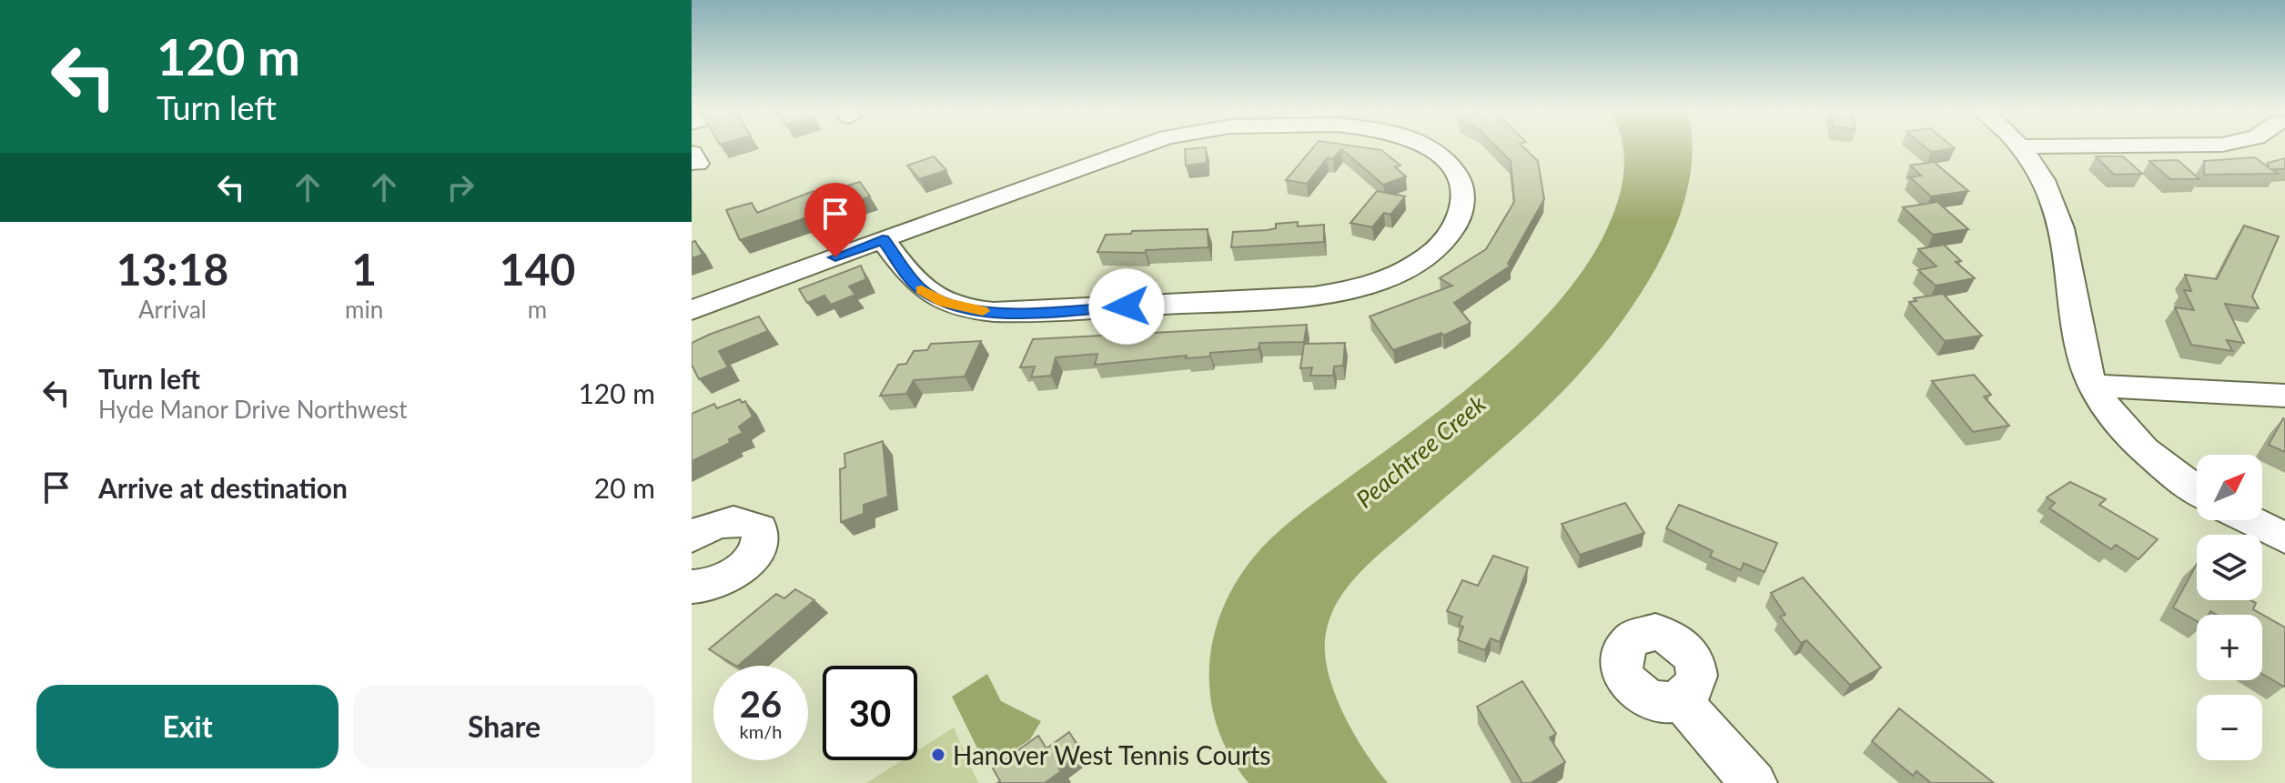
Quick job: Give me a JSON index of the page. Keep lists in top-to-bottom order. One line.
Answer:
{"water":["Peachtree Creek"],"places":["Hanover West Tennis Courts"],"north":"top right","page":{"turn":["120 m","Turn left"],"eta":["13:18","Arrival","1","min","140","m"],"list":[{"name":"Turn left","note":"Hyde Manor Drive Northwest","value":"120 m"},{"name":"Arrive at destination","value":"20 m"}],"map_buttons":["+","−"],"speed":"26 km/h","limit":"30","buttons":["Exit","Share"]}}
